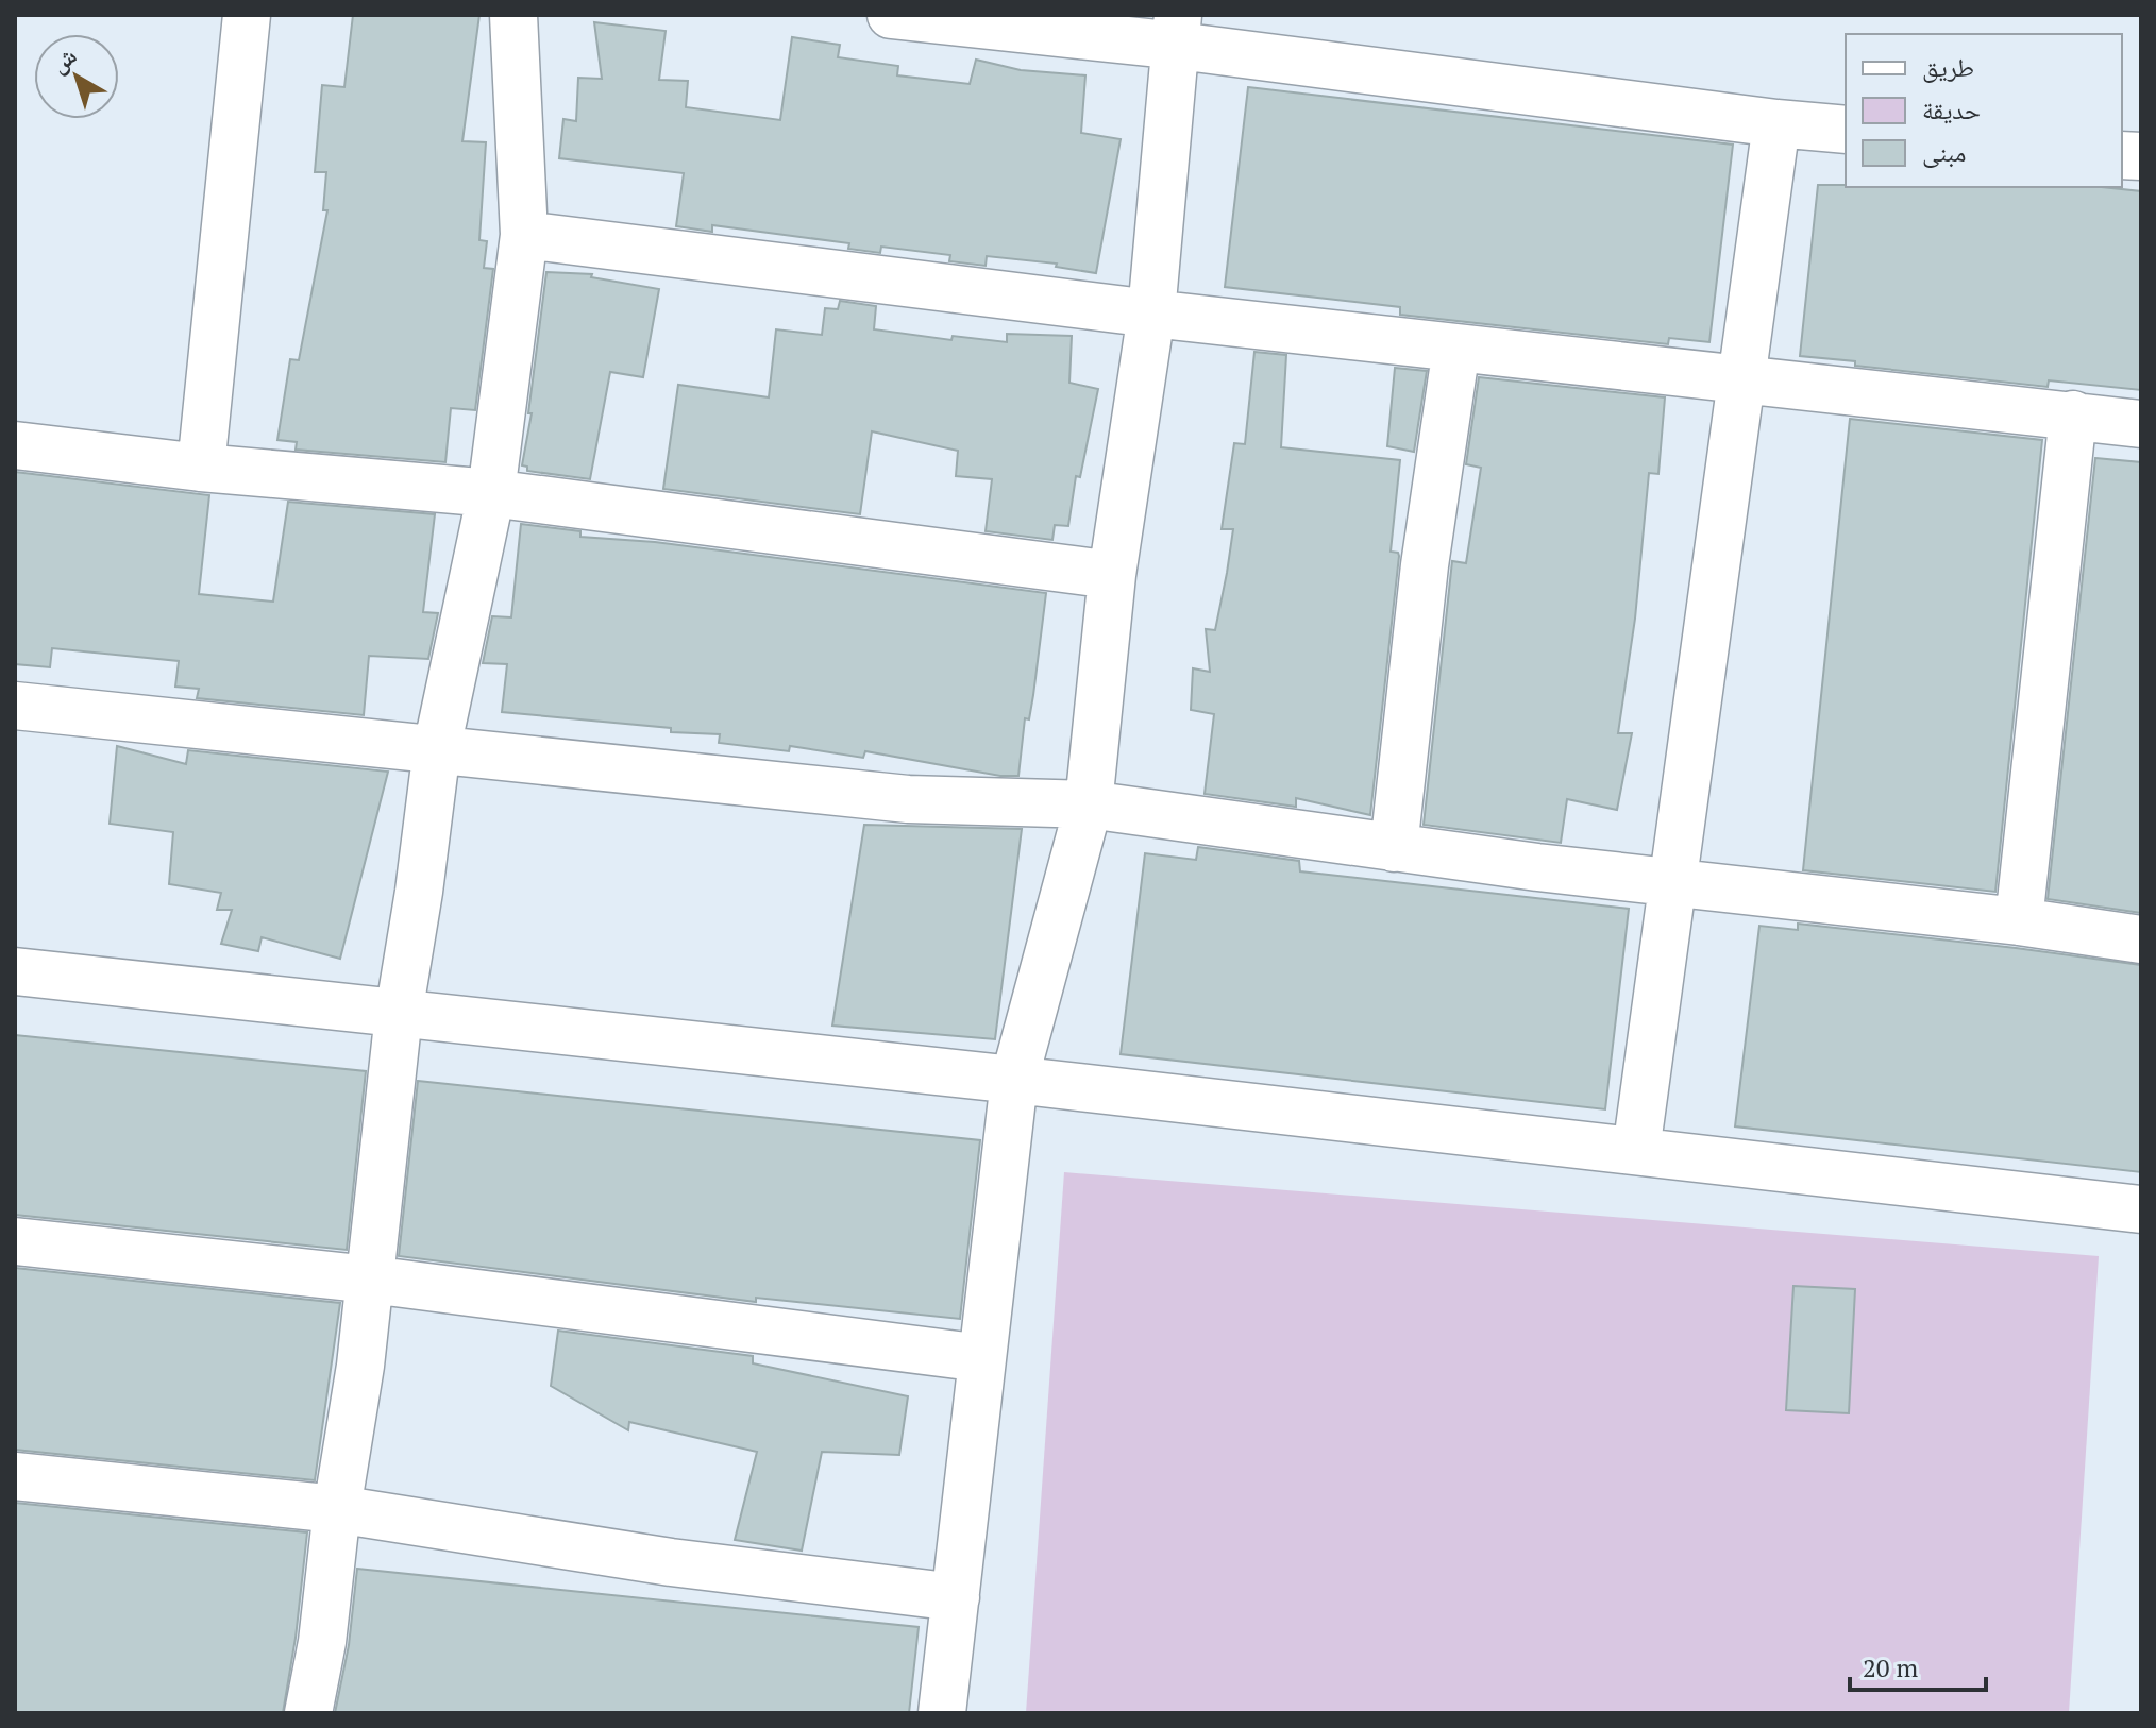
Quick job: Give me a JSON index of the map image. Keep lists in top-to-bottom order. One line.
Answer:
{"legend":["طريق","حديقة","مبنى"],"scale_bar":"20 m","north":"top left"}
